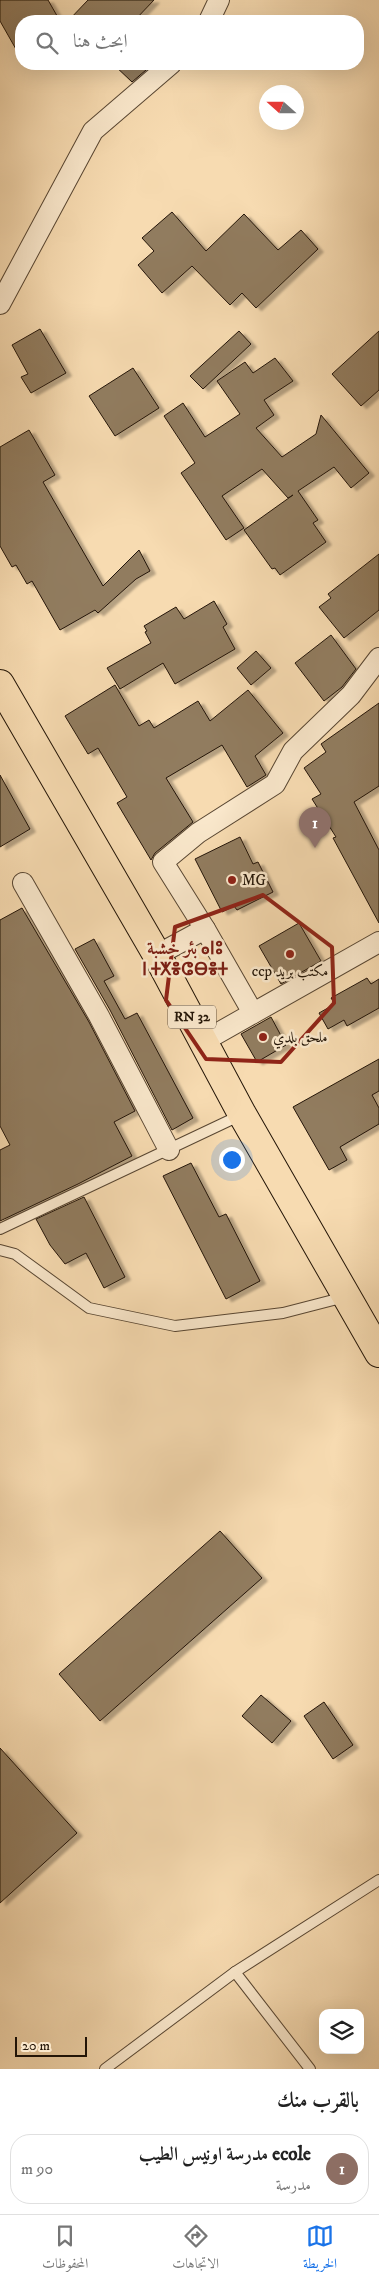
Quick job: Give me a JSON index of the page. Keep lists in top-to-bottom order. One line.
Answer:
{"streets":{"main road":["RN 32"]},"districts":["بئر خشبة ⴰⵏⵓ ⵏ ⵜⵅⴻⵛⴱⴻⵜ"],"places":["MG","ccp مكتب بريد","ملحق بلدي"],"scale_bar":"20 m","north":"left","page":{"search":"ابحث هنا","pins":"1","scale":"20 m","heading":"بالقرب منك","list":[{"mark":"1","name":"ecole مدرسة اونيس الطيب","note":"مدرسة","value":"90 m"}],"nav":["الخريطة","الاتجاهات","المحفوظات"]}}
